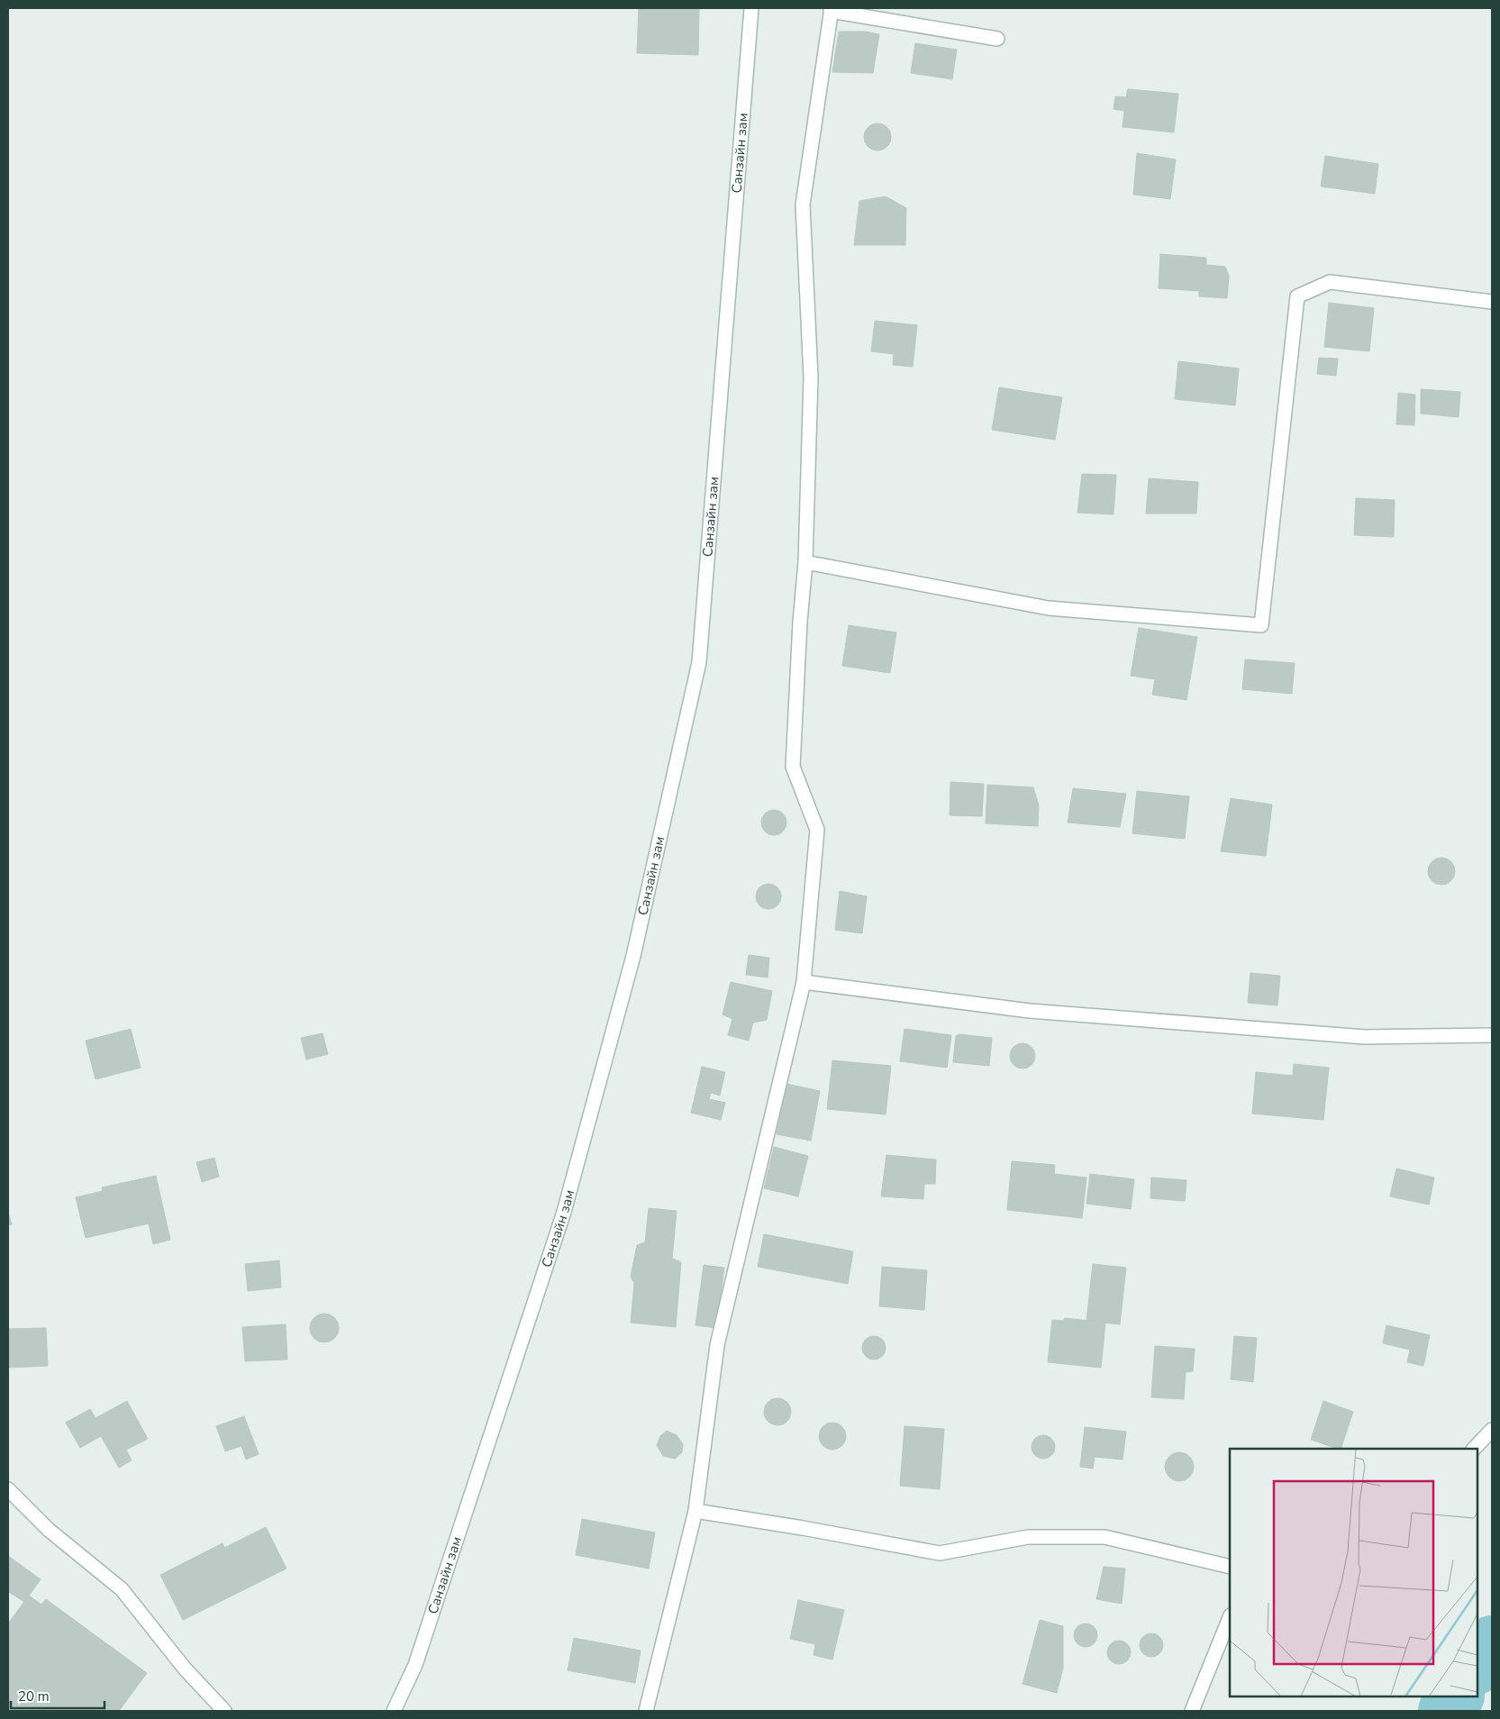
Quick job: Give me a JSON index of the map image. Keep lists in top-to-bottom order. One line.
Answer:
{"streets":{"street":["Санзайн зам"]},"scale_bar":"20 m"}
